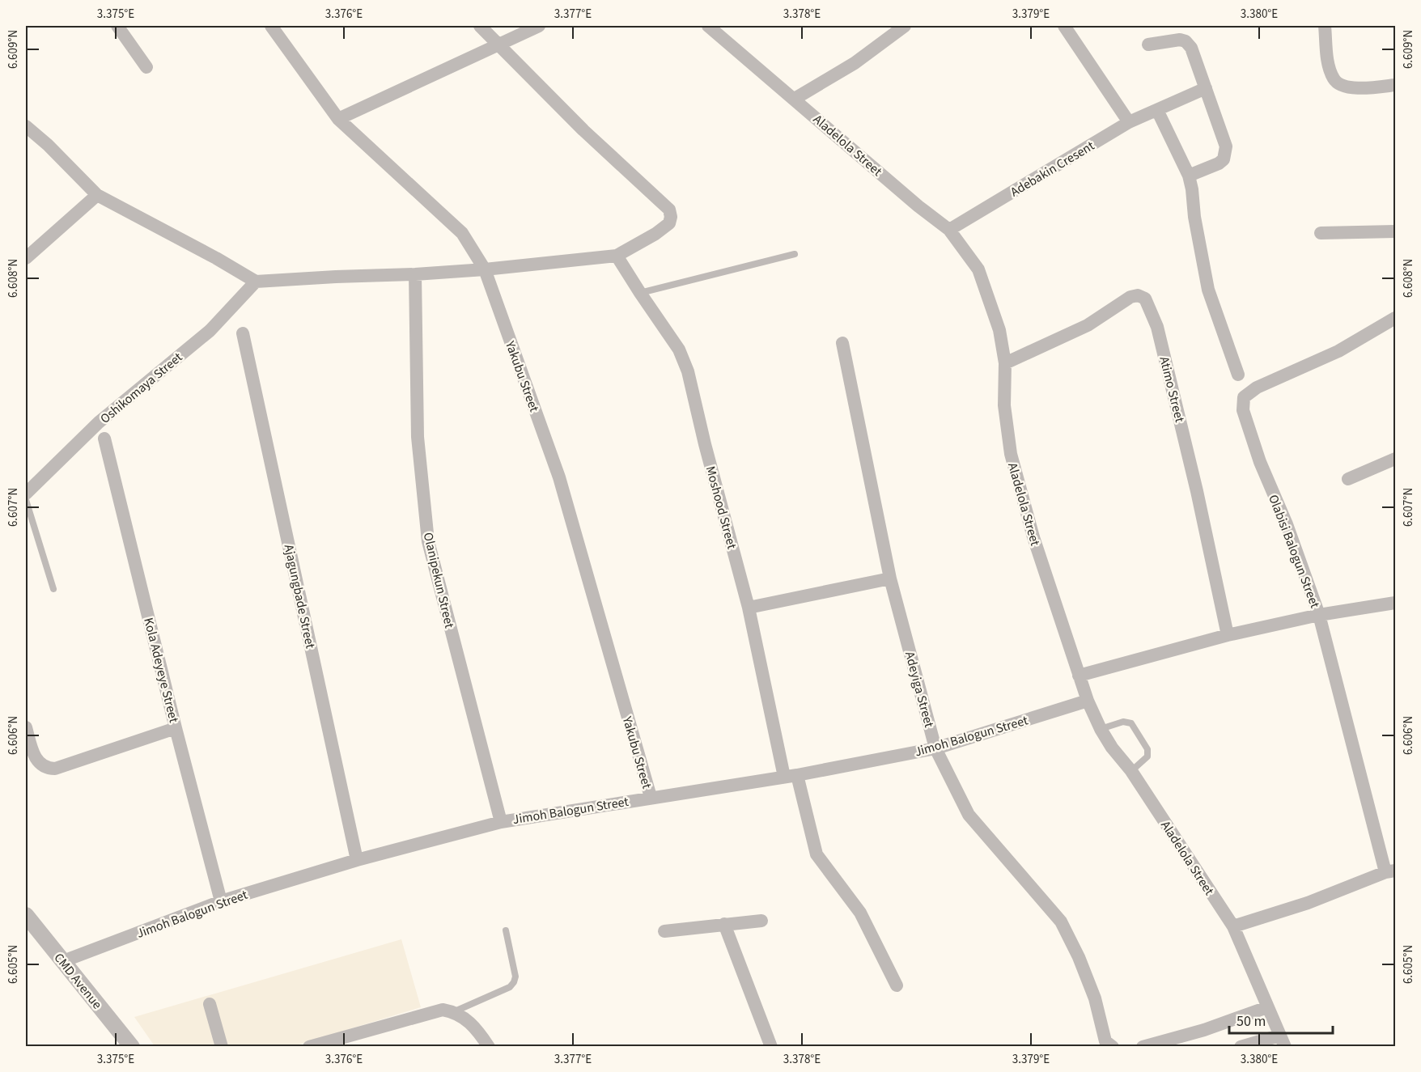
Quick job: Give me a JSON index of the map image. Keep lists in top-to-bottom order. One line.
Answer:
{"streets":{"street":["Aladelola Street","Adebakin Cresent","Yakubu Street","Oshikomaya Street","Atimo Street","Moshood Street","Olabisi Balogun Street","Olanipekun Street","Ajagungbade Street","Kola Adeyeye Street","Adeyiga Street","Jimoh Balogun Street","CMD Avenue"]},"crossings":[["Aladelola Street","Adebakin Cresent"],["Aladelola Street","Atimo Street"],["Aladelola Street","Jimoh Balogun Street"],["Yakubu Street","Jimoh Balogun Street"],["Moshood Street","Jimoh Balogun Street"],["Olanipekun Street","Jimoh Balogun Street"],["Ajagungbade Street","Jimoh Balogun Street"],["Kola Adeyeye Street","Jimoh Balogun Street"],["Adeyiga Street","Jimoh Balogun Street"],["Jimoh Balogun Street","CMD Avenue"]],"scale_bar":"50 m","coordinates":["3.375°E","3.376°E","3.377°E","3.378°E","3.379°E","3.380°E","6.609°N","6.608°N","6.607°N","6.606°N","6.605°N"]}
